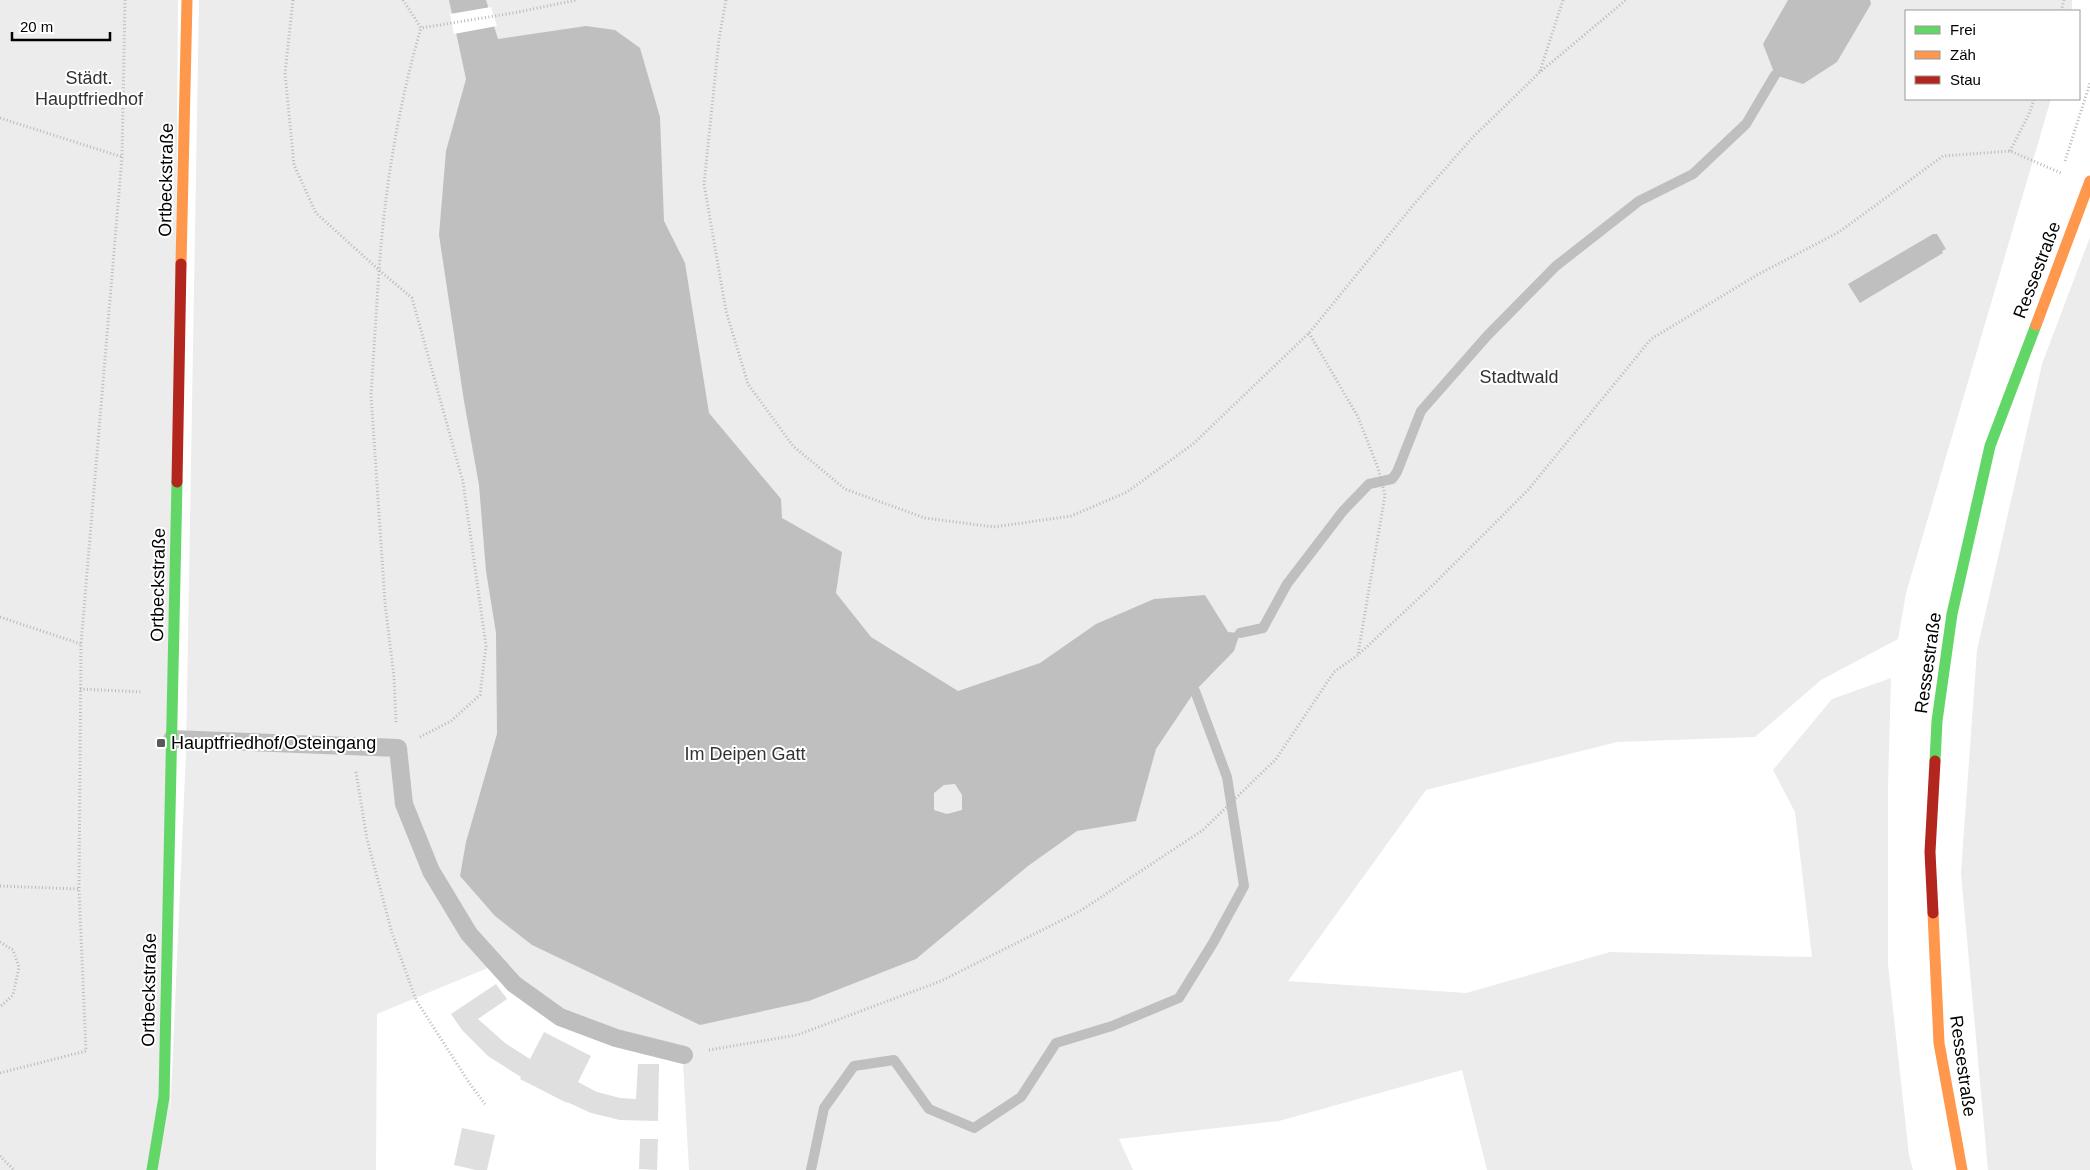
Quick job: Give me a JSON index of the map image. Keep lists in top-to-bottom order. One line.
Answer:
{"streets":{"street":["Ortbeckstraße","Ressestraße"]},"parks":["Städt. Hauptfriedhof","Stadtwald","Im Deipen Gatt"],"places":{"transit":["Hauptfriedhof/Osteingang"]},"legend":["Frei","Zäh","Stau"],"scale_bar":"20 m"}
